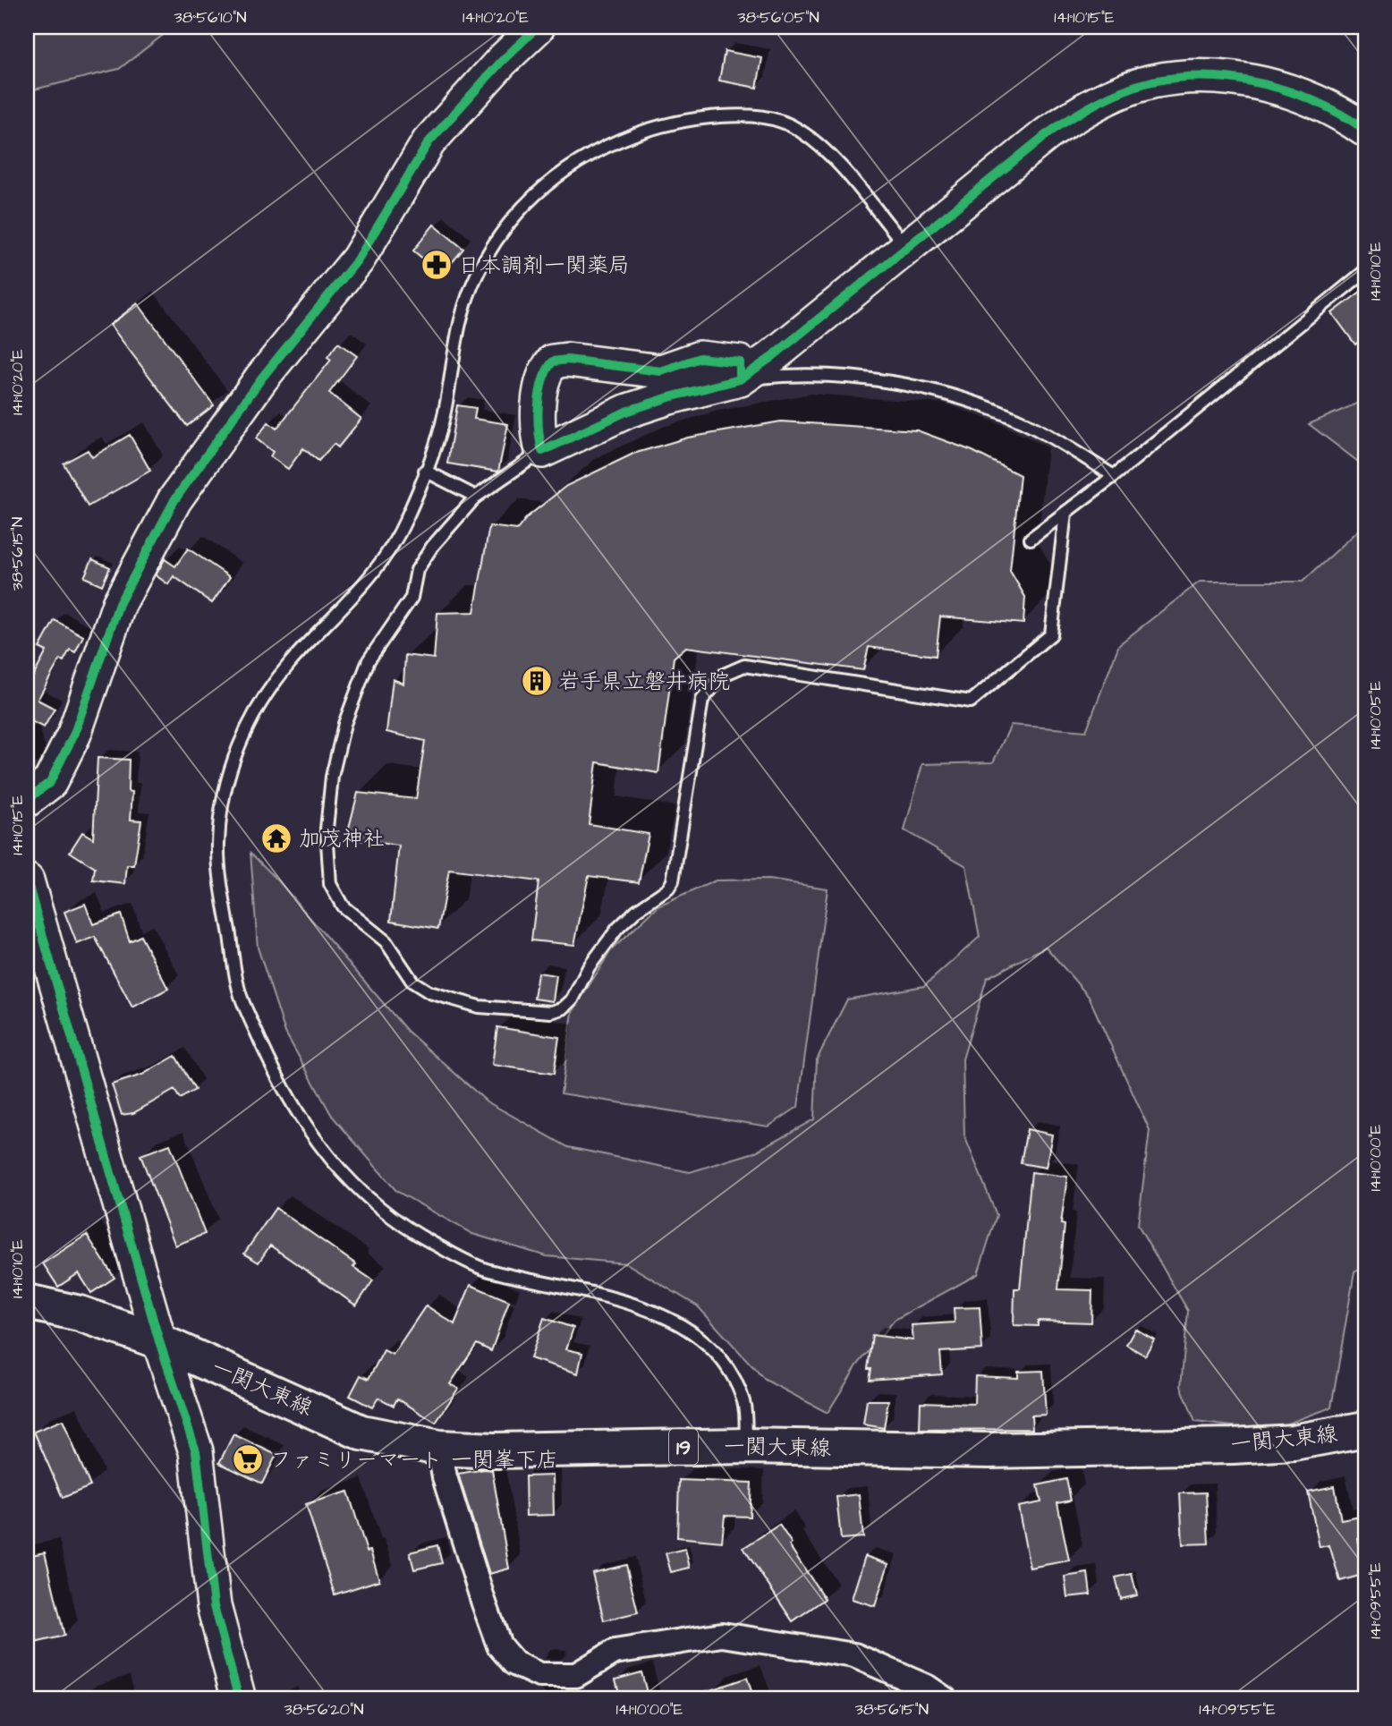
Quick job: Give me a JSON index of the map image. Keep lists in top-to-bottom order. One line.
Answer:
{"streets":{"main road":["一関大東線","19"]},"places":{"pharmacy":["日本調剤一関薬局"],"building":["岩手県立磐井病院"],"temple":["加茂神社"],"supermarket":["ファミリーマート 一関峯下店"]},"coordinates":["38°56'10\"N","141°10'20\"E","38°56'05\"N","141°10'15\"E","141°10'10\"E","38°56'15\"N","141°10'05\"E","141°10'00\"E","141°09'55\"E","38°56'20\"N"]}
